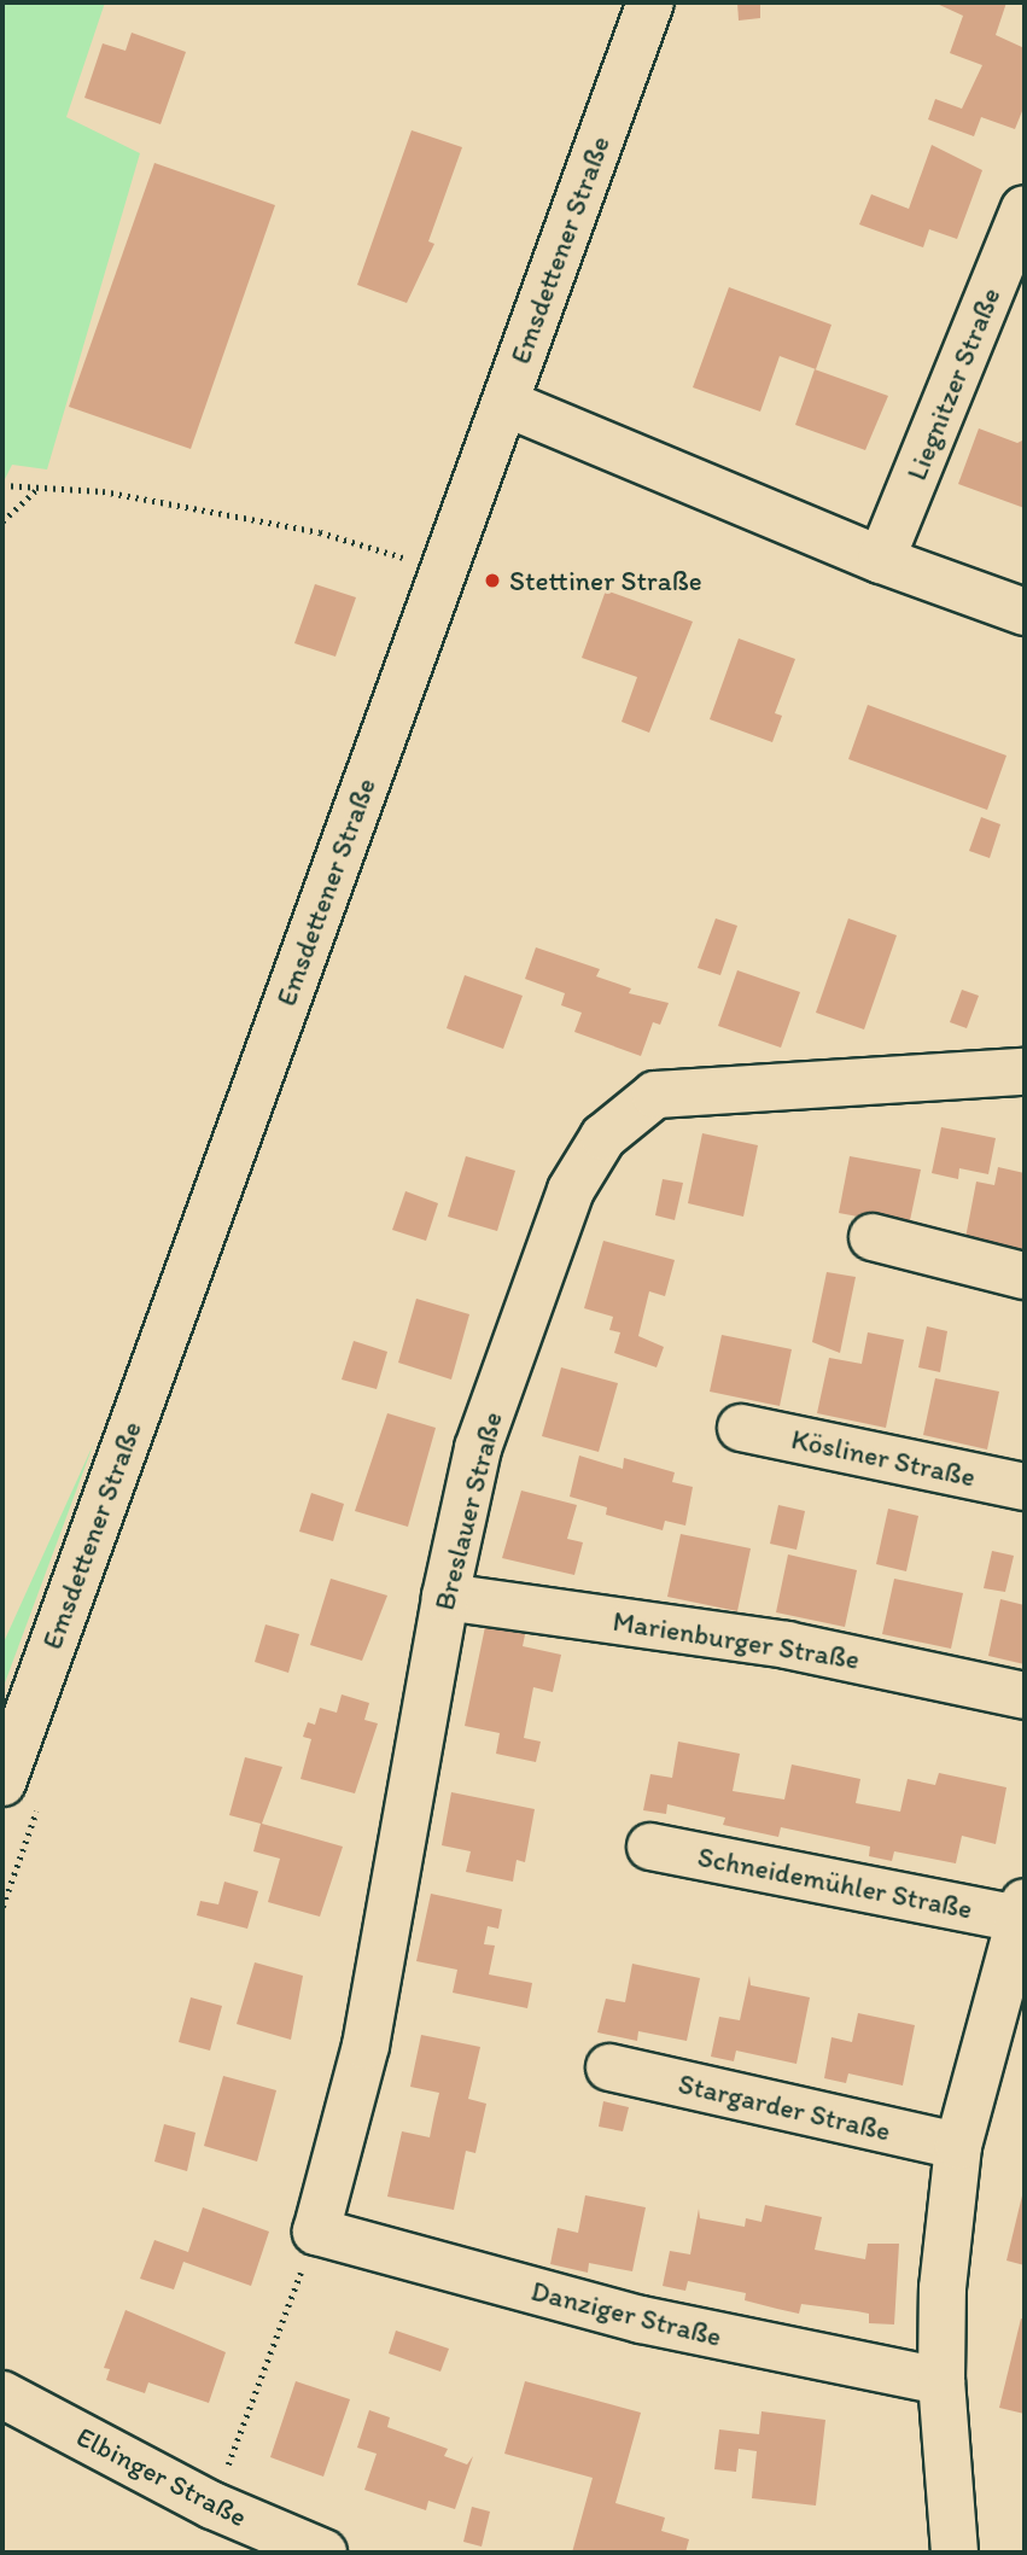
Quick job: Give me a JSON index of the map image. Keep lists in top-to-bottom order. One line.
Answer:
{"streets":{"street":["Emsdettener Straße","Liegnitzer Straße","Kösliner Straße","Breslauer Straße","Marienburger Straße","Schneidemühler Straße","Stargarder Straße","Danziger Straße","Elbinger Straße"]},"crossings":[["Breslauer Straße","Marienburger Straße"],["Breslauer Straße","Danziger Straße"]],"places":["Stettiner Straße"]}
